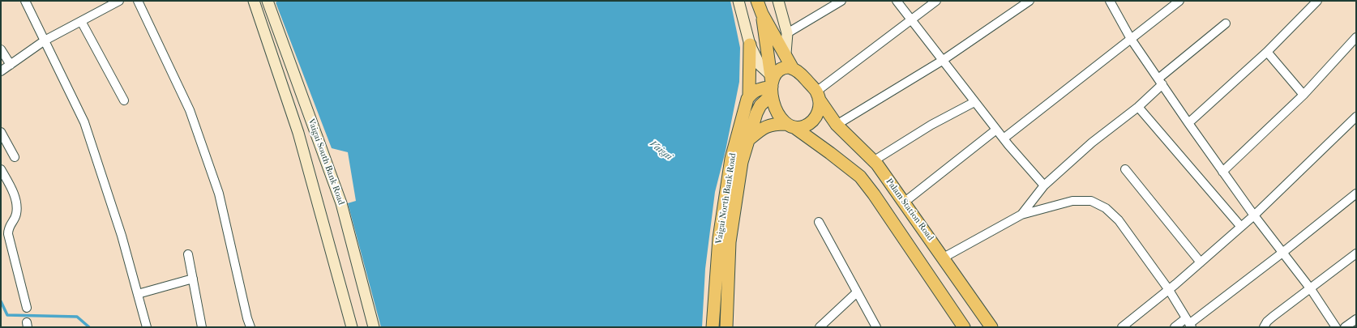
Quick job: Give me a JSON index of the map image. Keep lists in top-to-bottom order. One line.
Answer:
{"streets":{"main road":["Vaigai North Bank Road","Palam Station Road"],"street":["Vaigai South Bank Road"]},"crossings":[["Vaigai North Bank Road","Palam Station Road"]],"water":["Vaigai"]}
